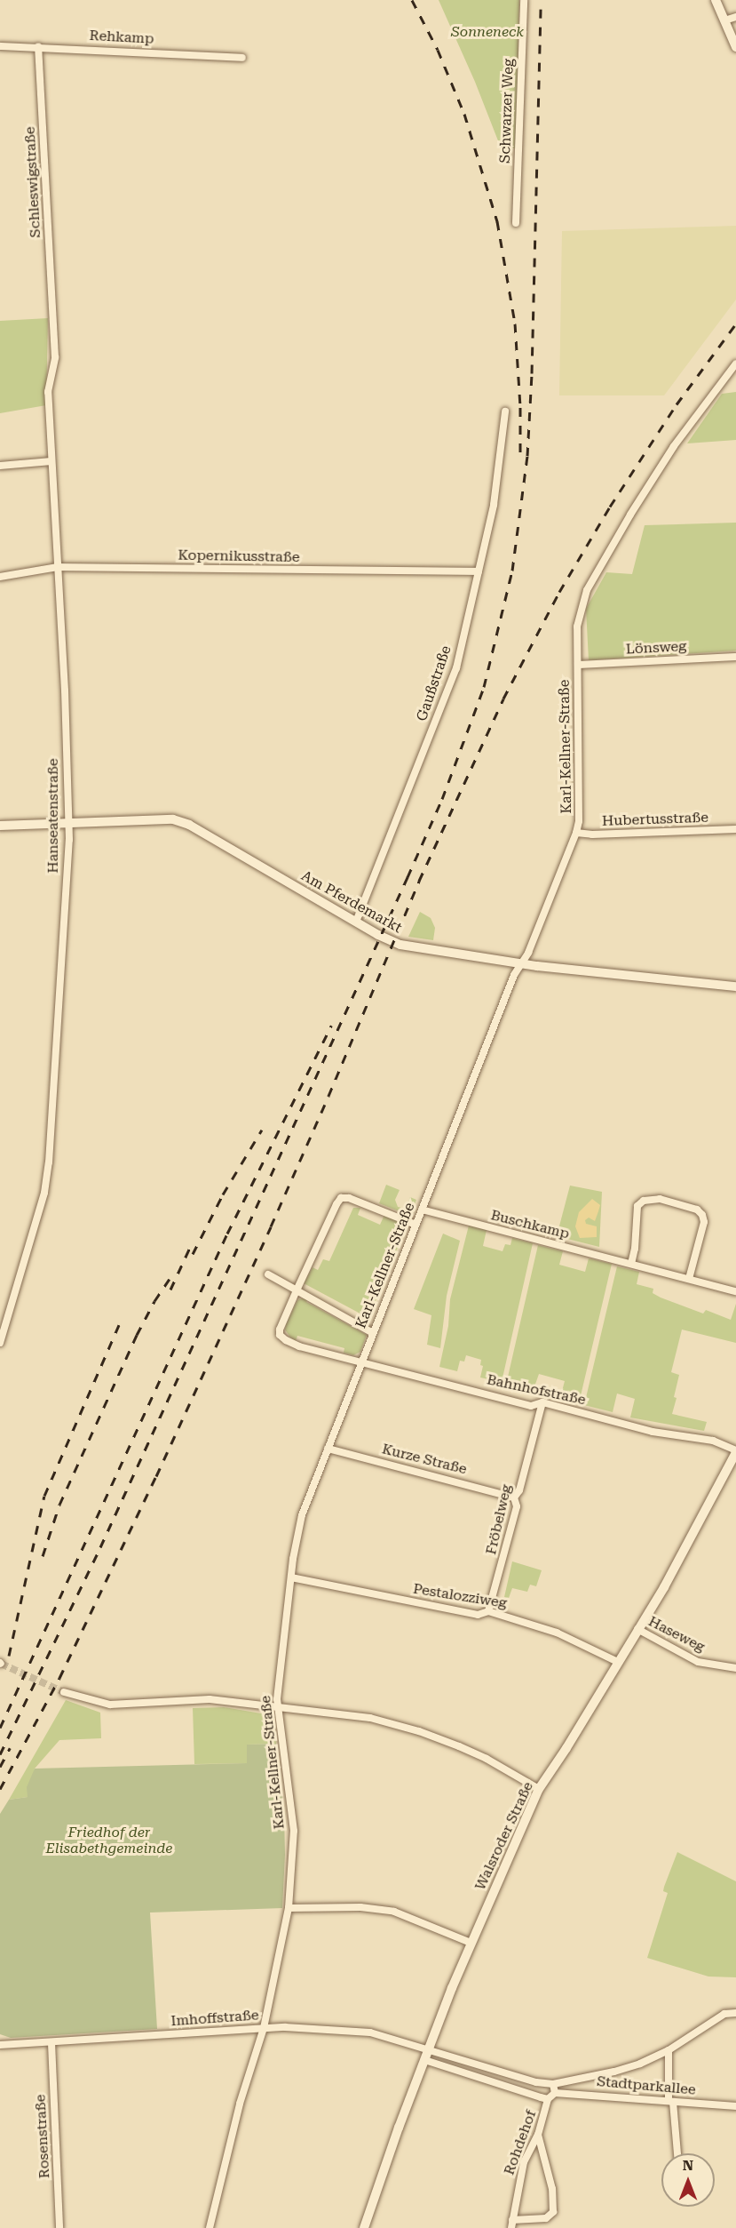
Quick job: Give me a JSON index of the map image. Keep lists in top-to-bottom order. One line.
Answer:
{"streets":{"street":["Rehkamp","Schwarzer Weg","Schleswigstraße","Kopernikusstraße","Lönsweg","Gaußstraße","Karl-Kellner-Straße","Hanseatenstraße","Hubertusstraße","Am Pferdemarkt","Buschkamp","Bahnhofstraße","Kurze Straße","Fröbelweg","Pestalozziweg","Haseweg","Walsroder Straße","Imhoffstraße","Stadtparkallee","Rosenstraße","Rohdehof"]},"crossings":[["Rehkamp","Schleswigstraße"],["Schleswigstraße","Hanseatenstraße"],["Kopernikusstraße","Gaußstraße"],["Kopernikusstraße","Hanseatenstraße"],["Lönsweg","Karl-Kellner-Straße"],["Gaußstraße","Am Pferdemarkt"],["Karl-Kellner-Straße","Hubertusstraße"],["Karl-Kellner-Straße","Am Pferdemarkt"],["Karl-Kellner-Straße","Buschkamp"],["Karl-Kellner-Straße","Bahnhofstraße"],["Karl-Kellner-Straße","Kurze Straße"],["Karl-Kellner-Straße","Pestalozziweg"],["Karl-Kellner-Straße","Imhoffstraße"],["Hanseatenstraße","Am Pferdemarkt"],["Bahnhofstraße","Fröbelweg"],["Bahnhofstraße","Walsroder Straße"],["Kurze Straße","Fröbelweg"],["Fröbelweg","Pestalozziweg"],["Pestalozziweg","Walsroder Straße"],["Haseweg","Walsroder Straße"],["Walsroder Straße","Imhoffstraße"],["Imhoffstraße","Rosenstraße"]],"parks":["Sonneneck","Friedhof der Elisabethgemeinde"],"north":"top"}
